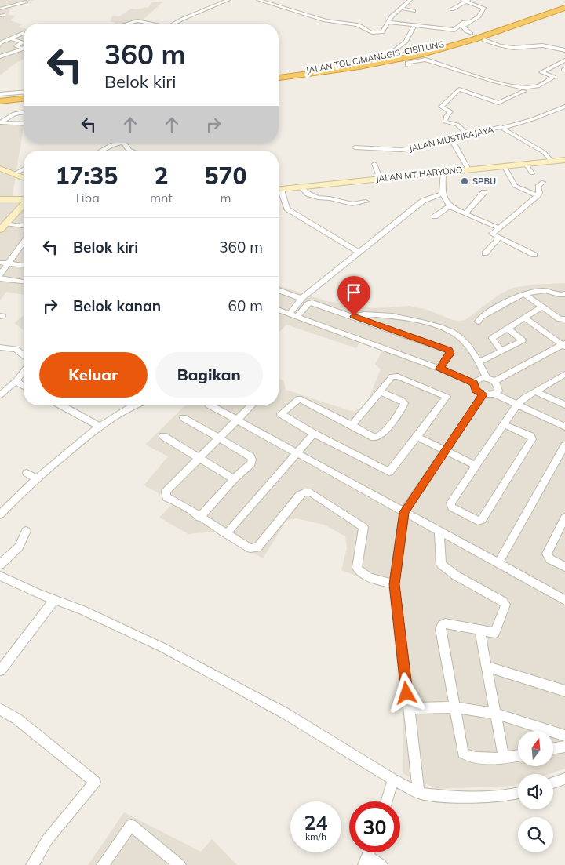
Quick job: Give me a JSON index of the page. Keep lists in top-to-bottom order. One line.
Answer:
{"streets":{"highway":["JALAN TOL CIMANGGIS–CIBITUNG"],"main road":["JALAN MT HARYONO"],"street":["JALAN MUSTIKAJAYA"]},"places":["SPBU"],"north":"top","page":{"turn":["360 m","Belok kiri"],"eta":["17:35","Tiba","2","mnt","570","m"],"list":[{"name":"Belok kiri","value":"360 m"},{"name":"Belok kanan","value":"60 m"}],"buttons":["Keluar","Bagikan"],"speed":"24 km/h","limit":"30"}}
